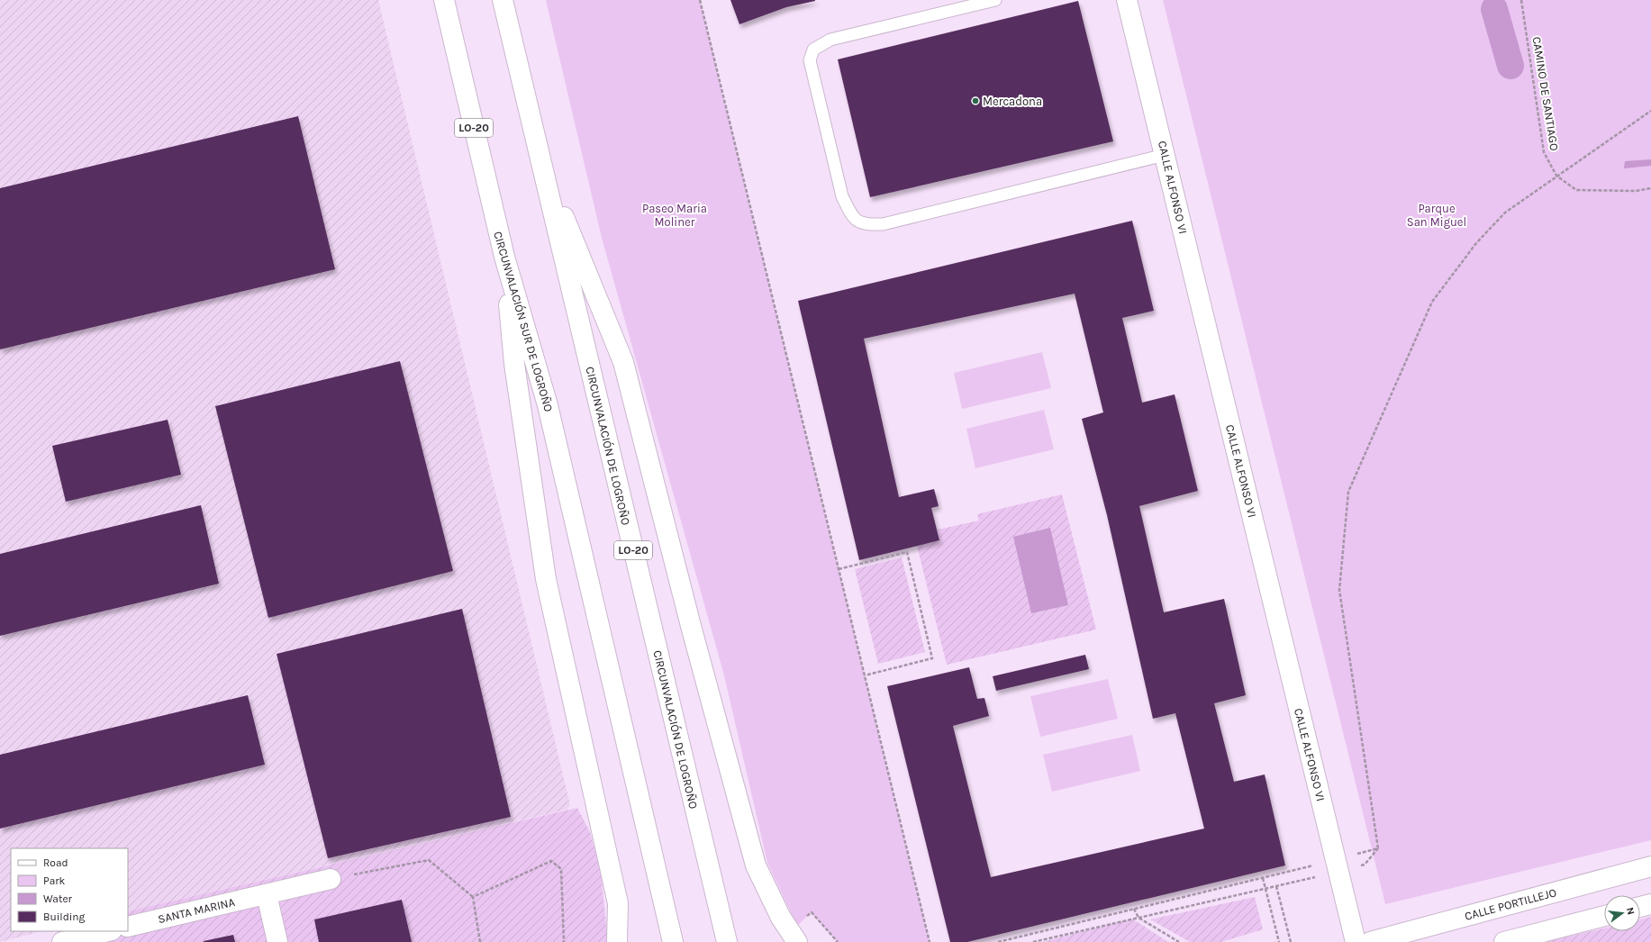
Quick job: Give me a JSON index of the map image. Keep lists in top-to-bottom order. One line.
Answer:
{"streets":{"main road":["LO-20","CALLE ALFONSO VI","CIRCUNVALACIÓN SUR DE LOGROÑO","CIRCUNVALACIÓN DE LOGROÑO","CALLE PORTILLEJO","SANTA MARINA"],"path":["CAMINO DE SANTIAGO"]},"crossings":[["LO-20","CIRCUNVALACIÓN DE LOGROÑO"]],"parks":["Paseo Maria Moliner","Parque San Miguel"],"places":["Mercadona"],"legend":["Road","Park","Water","Building"],"north":"right"}
